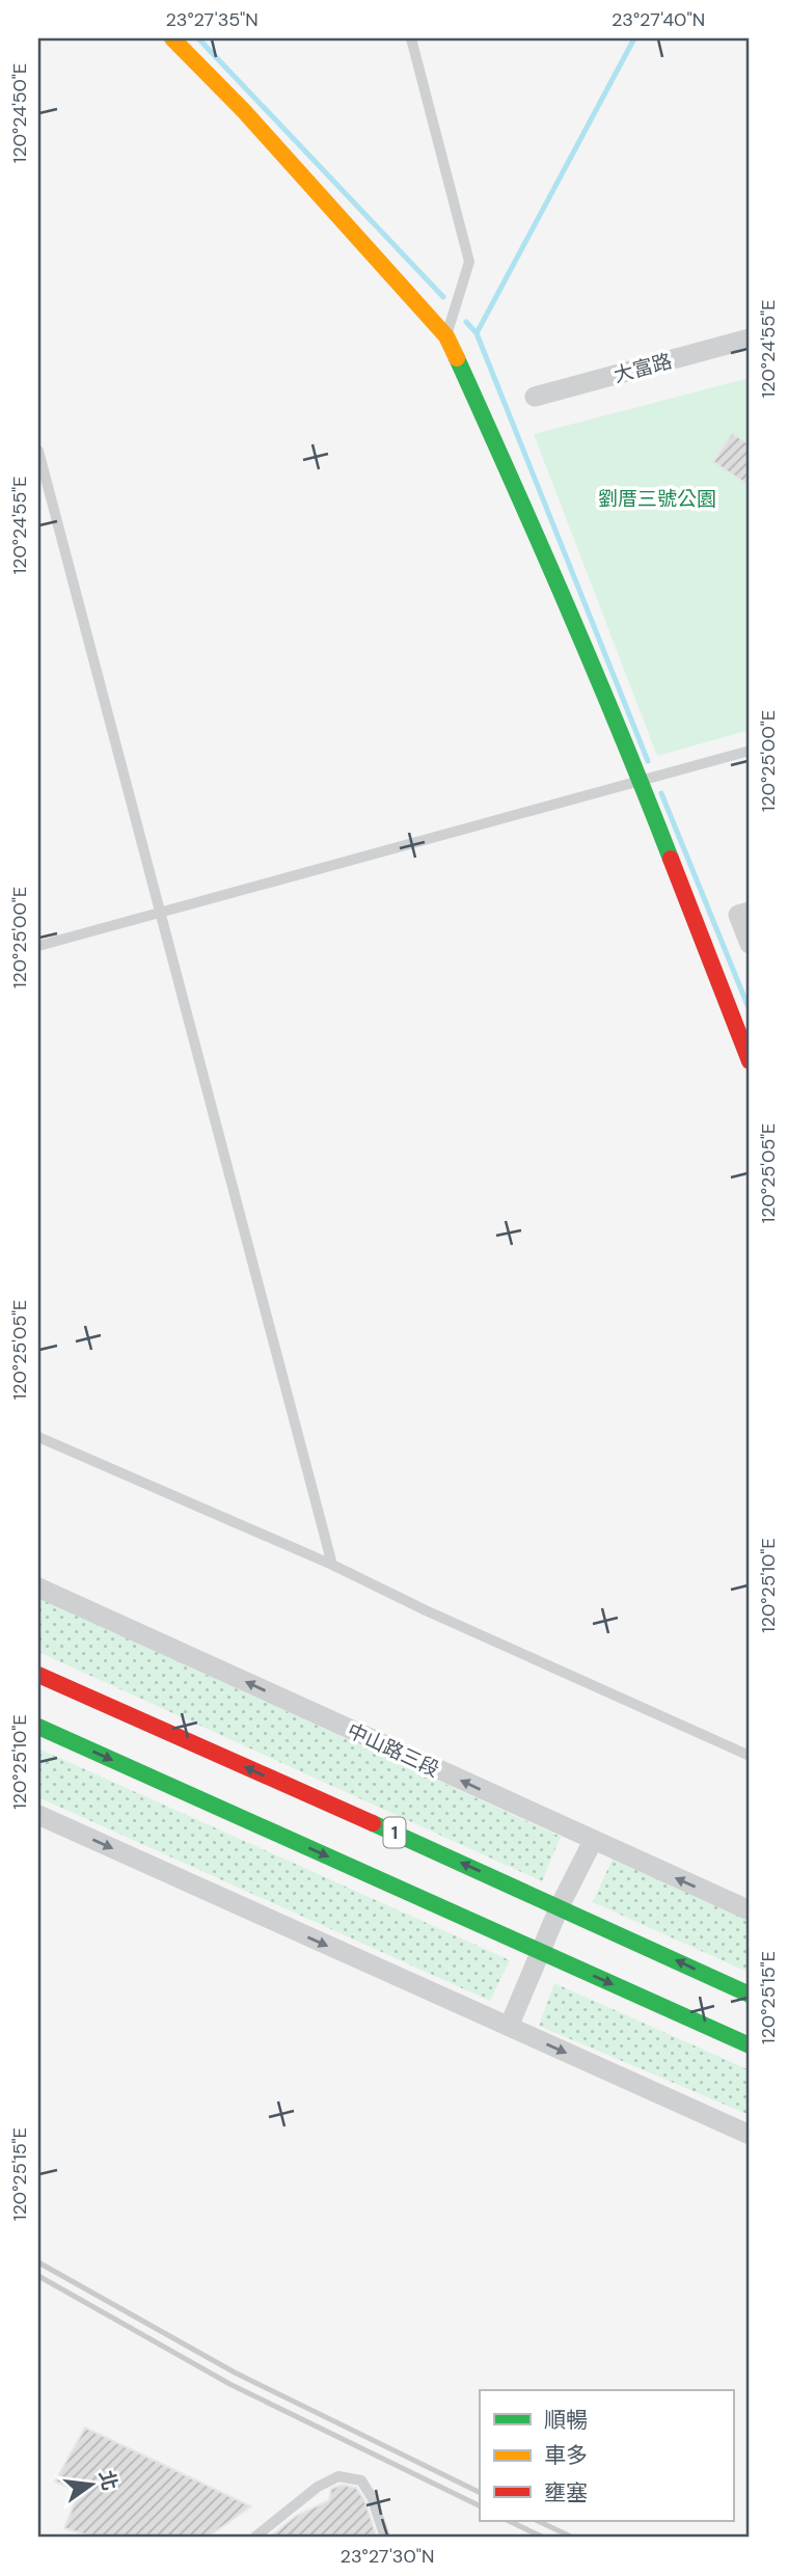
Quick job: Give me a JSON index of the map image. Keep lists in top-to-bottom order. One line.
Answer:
{"streets":{"main road":["1"],"street":["大富路","中山路三段"]},"one_way":["中山路三段"],"parks":["劉厝三號公園"],"legend":["順暢","車多","壅塞"],"north":"right","coordinates":["23°27'35\"N","23°27'40\"N","120°24'50\"E","120°24'55\"E","120°25'00\"E","120°25'05\"E","120°25'10\"E","120°25'15\"E","23°27'30\"N"]}
